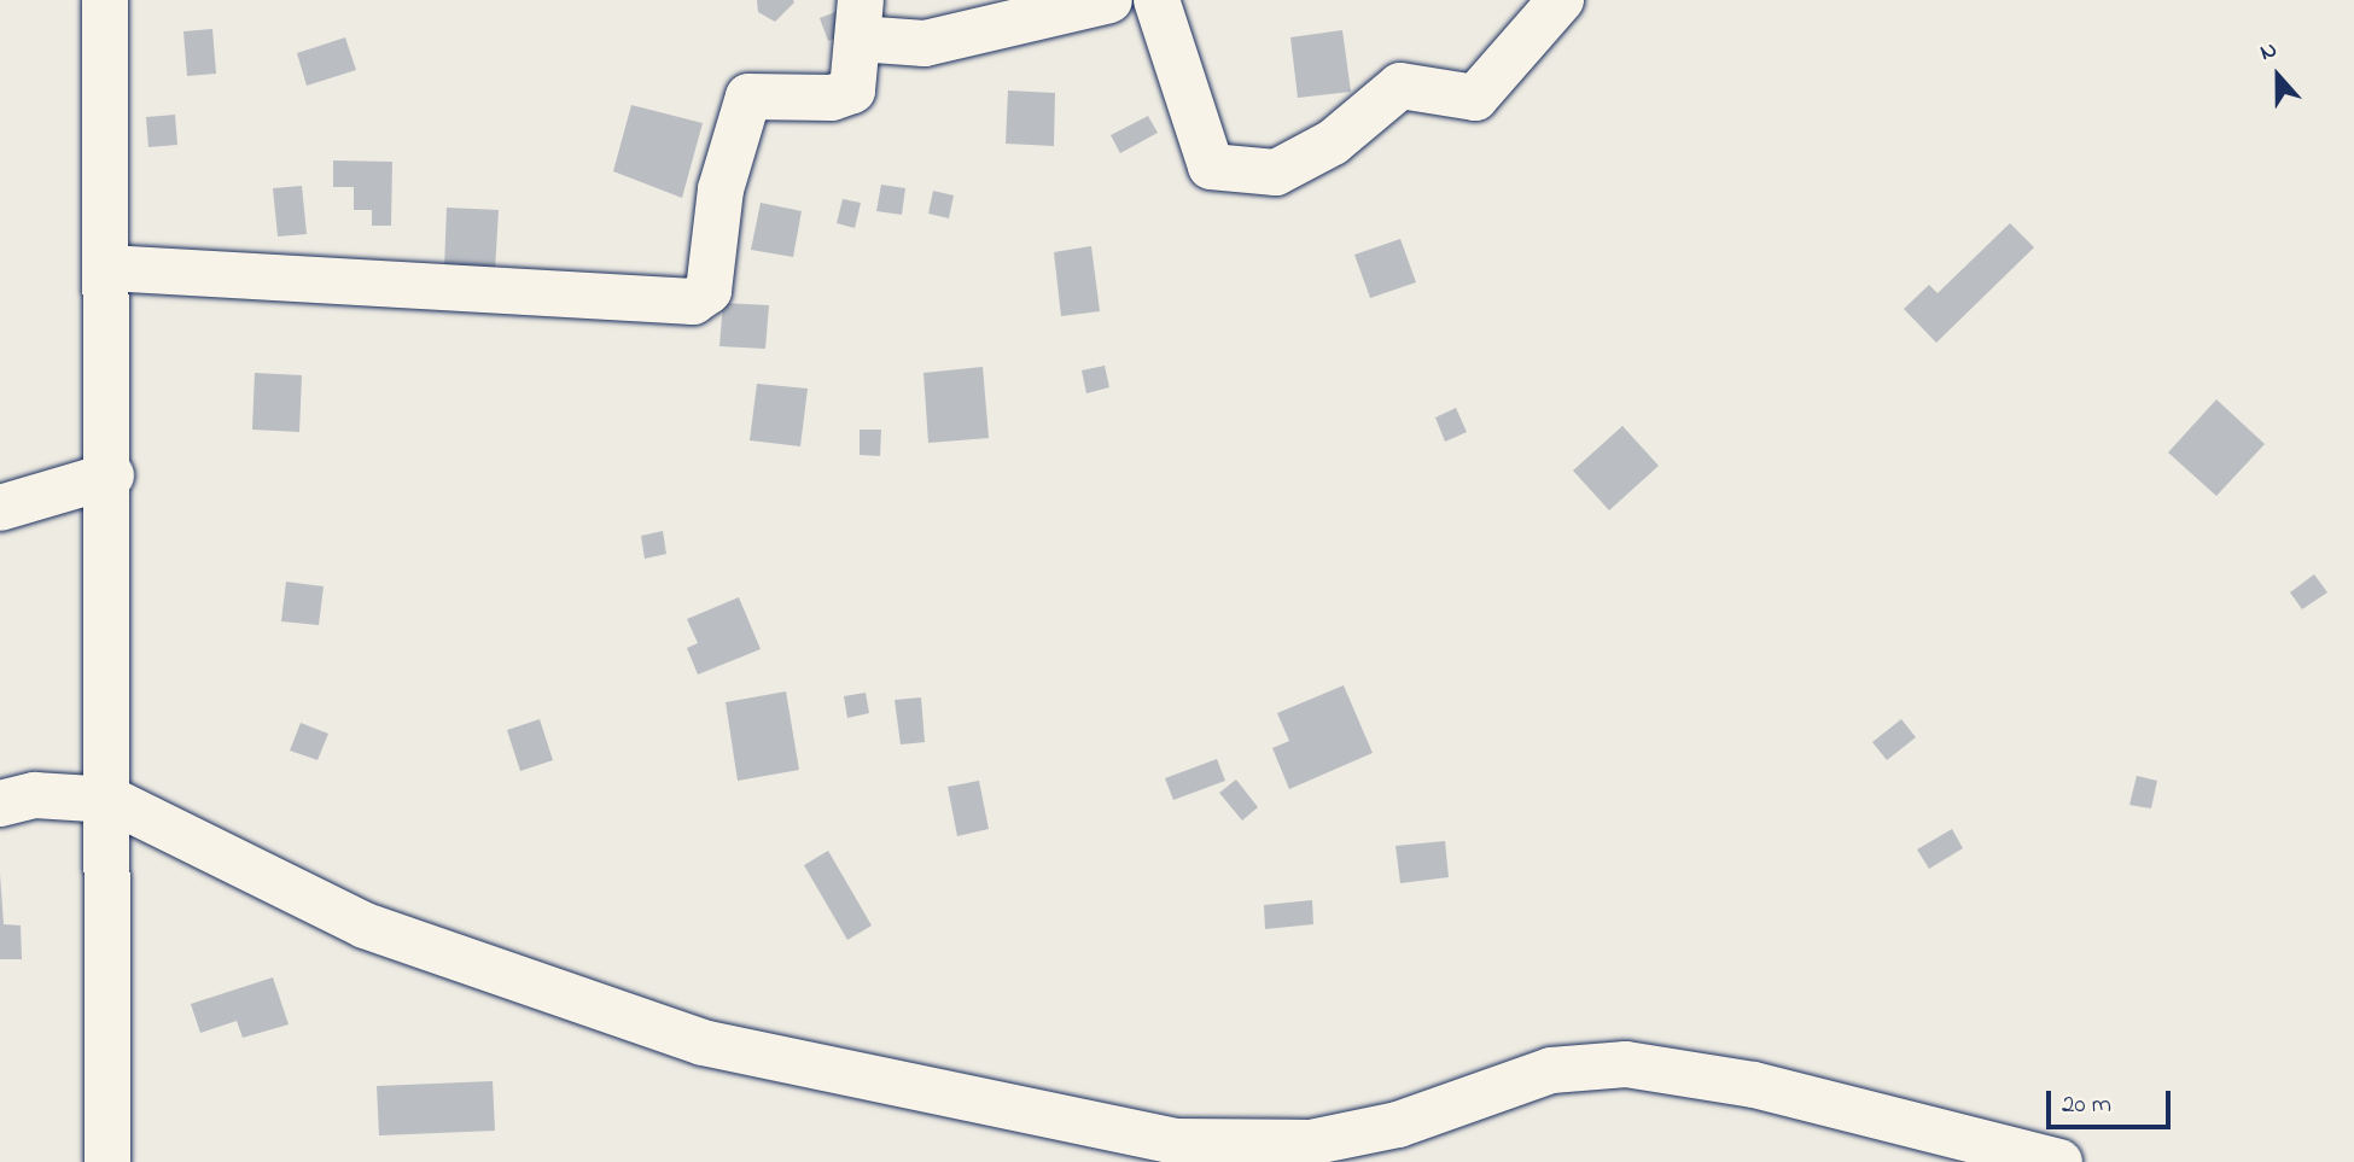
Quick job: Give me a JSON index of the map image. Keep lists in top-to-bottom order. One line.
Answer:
{"scale_bar":"20 m","north":"top"}
